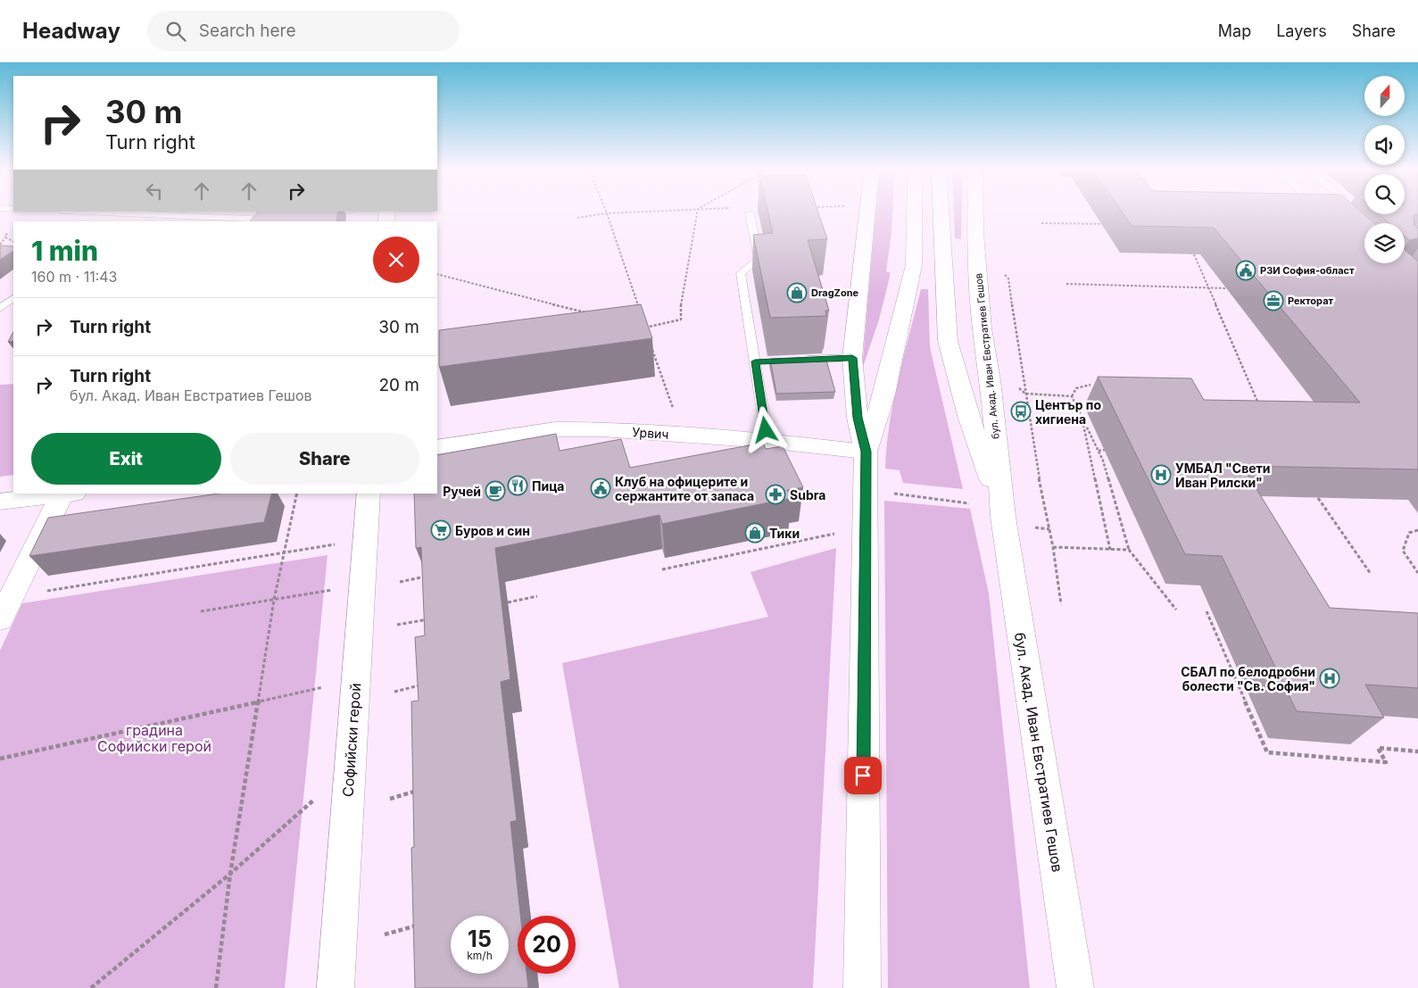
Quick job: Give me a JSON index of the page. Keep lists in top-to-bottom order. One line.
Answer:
{"streets":{"main road":["бул. Акад. Иван Евстратиев Гешов","Урвич","Софийски герой"]},"parks":["градина Софийски герой"],"places":{"public building":["РЗИ София-област","Клуб на офицерите и сержантите от запаса"],"shop":["DragZone","Тики"],"office":["Ректорат"],"bus stop":["Център по хигиена"],"hospital":["УМБАЛ \"Свети Иван Рилски\"","СБАЛ по белодробни болести \"Св. София\""],"restaurant":["Пица"],"cafe":["Ручей"],"pharmacy":["Subra"],"supermarket":["Буров и син"]},"north":"top","page":{"header":"Headway","search":"Search here","nav":["Map","Layers","Share"],"turn":["30 m","Turn right"],"heading":["1 min","160 m · 11:43"],"list":[{"name":"Turn right","value":"30 m"},{"name":"Turn right","note":"бул. Акад. Иван Евстратиев Гешов","value":"20 m"}],"buttons":["Exit","Share"],"speed":"15 km/h","limit":"20"}}
